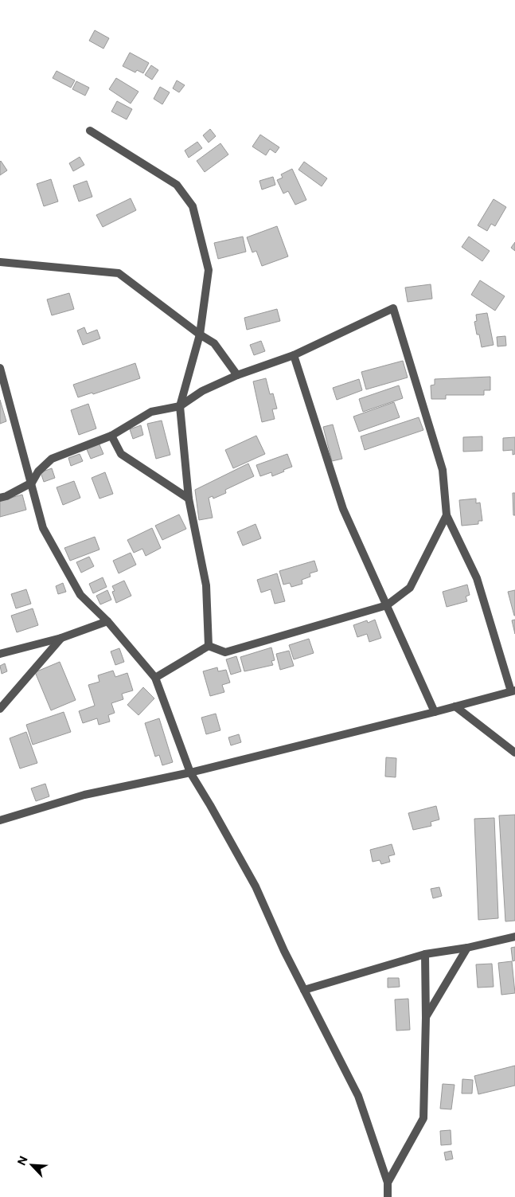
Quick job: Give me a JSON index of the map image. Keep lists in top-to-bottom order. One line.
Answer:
{"north":"top left"}
